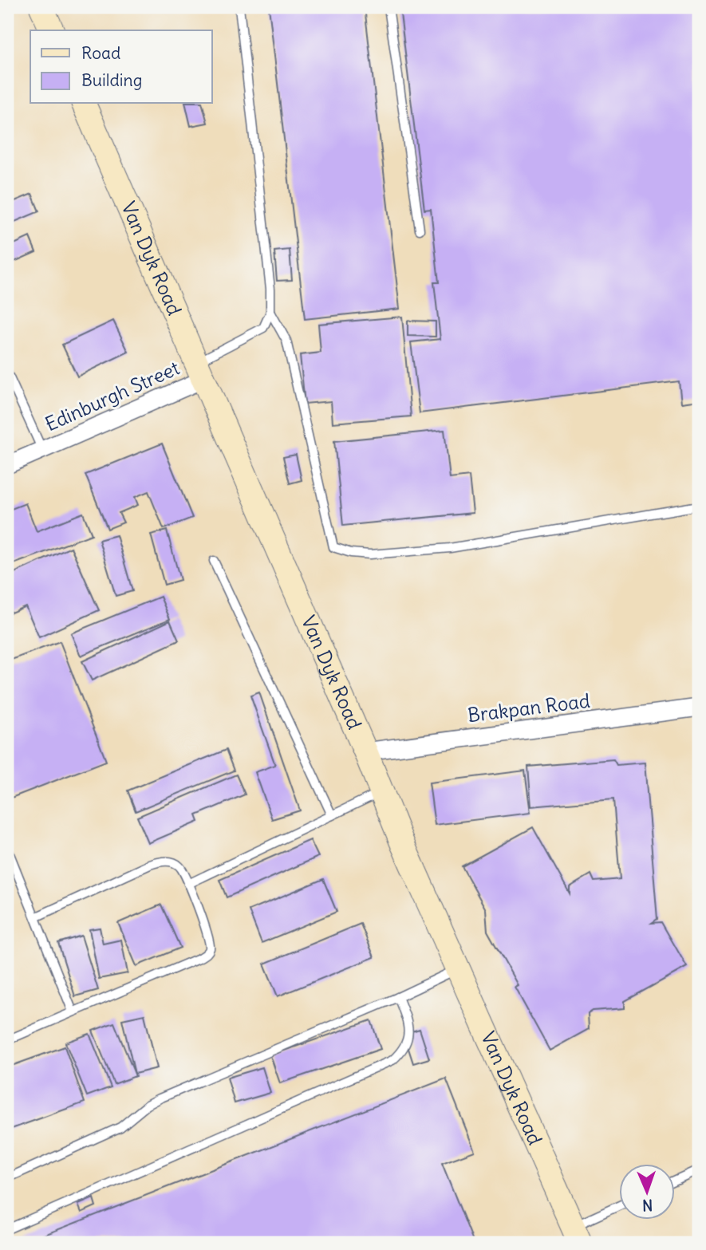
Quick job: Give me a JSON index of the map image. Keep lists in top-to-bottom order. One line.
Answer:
{"streets":{"main road":["Van Dyk Road"],"street":["Edinburgh Street","Brakpan Road"]},"crossings":[["Van Dyk Road","Edinburgh Street"],["Van Dyk Road","Brakpan Road"]],"legend":["Road","Building"],"north":"bottom"}
